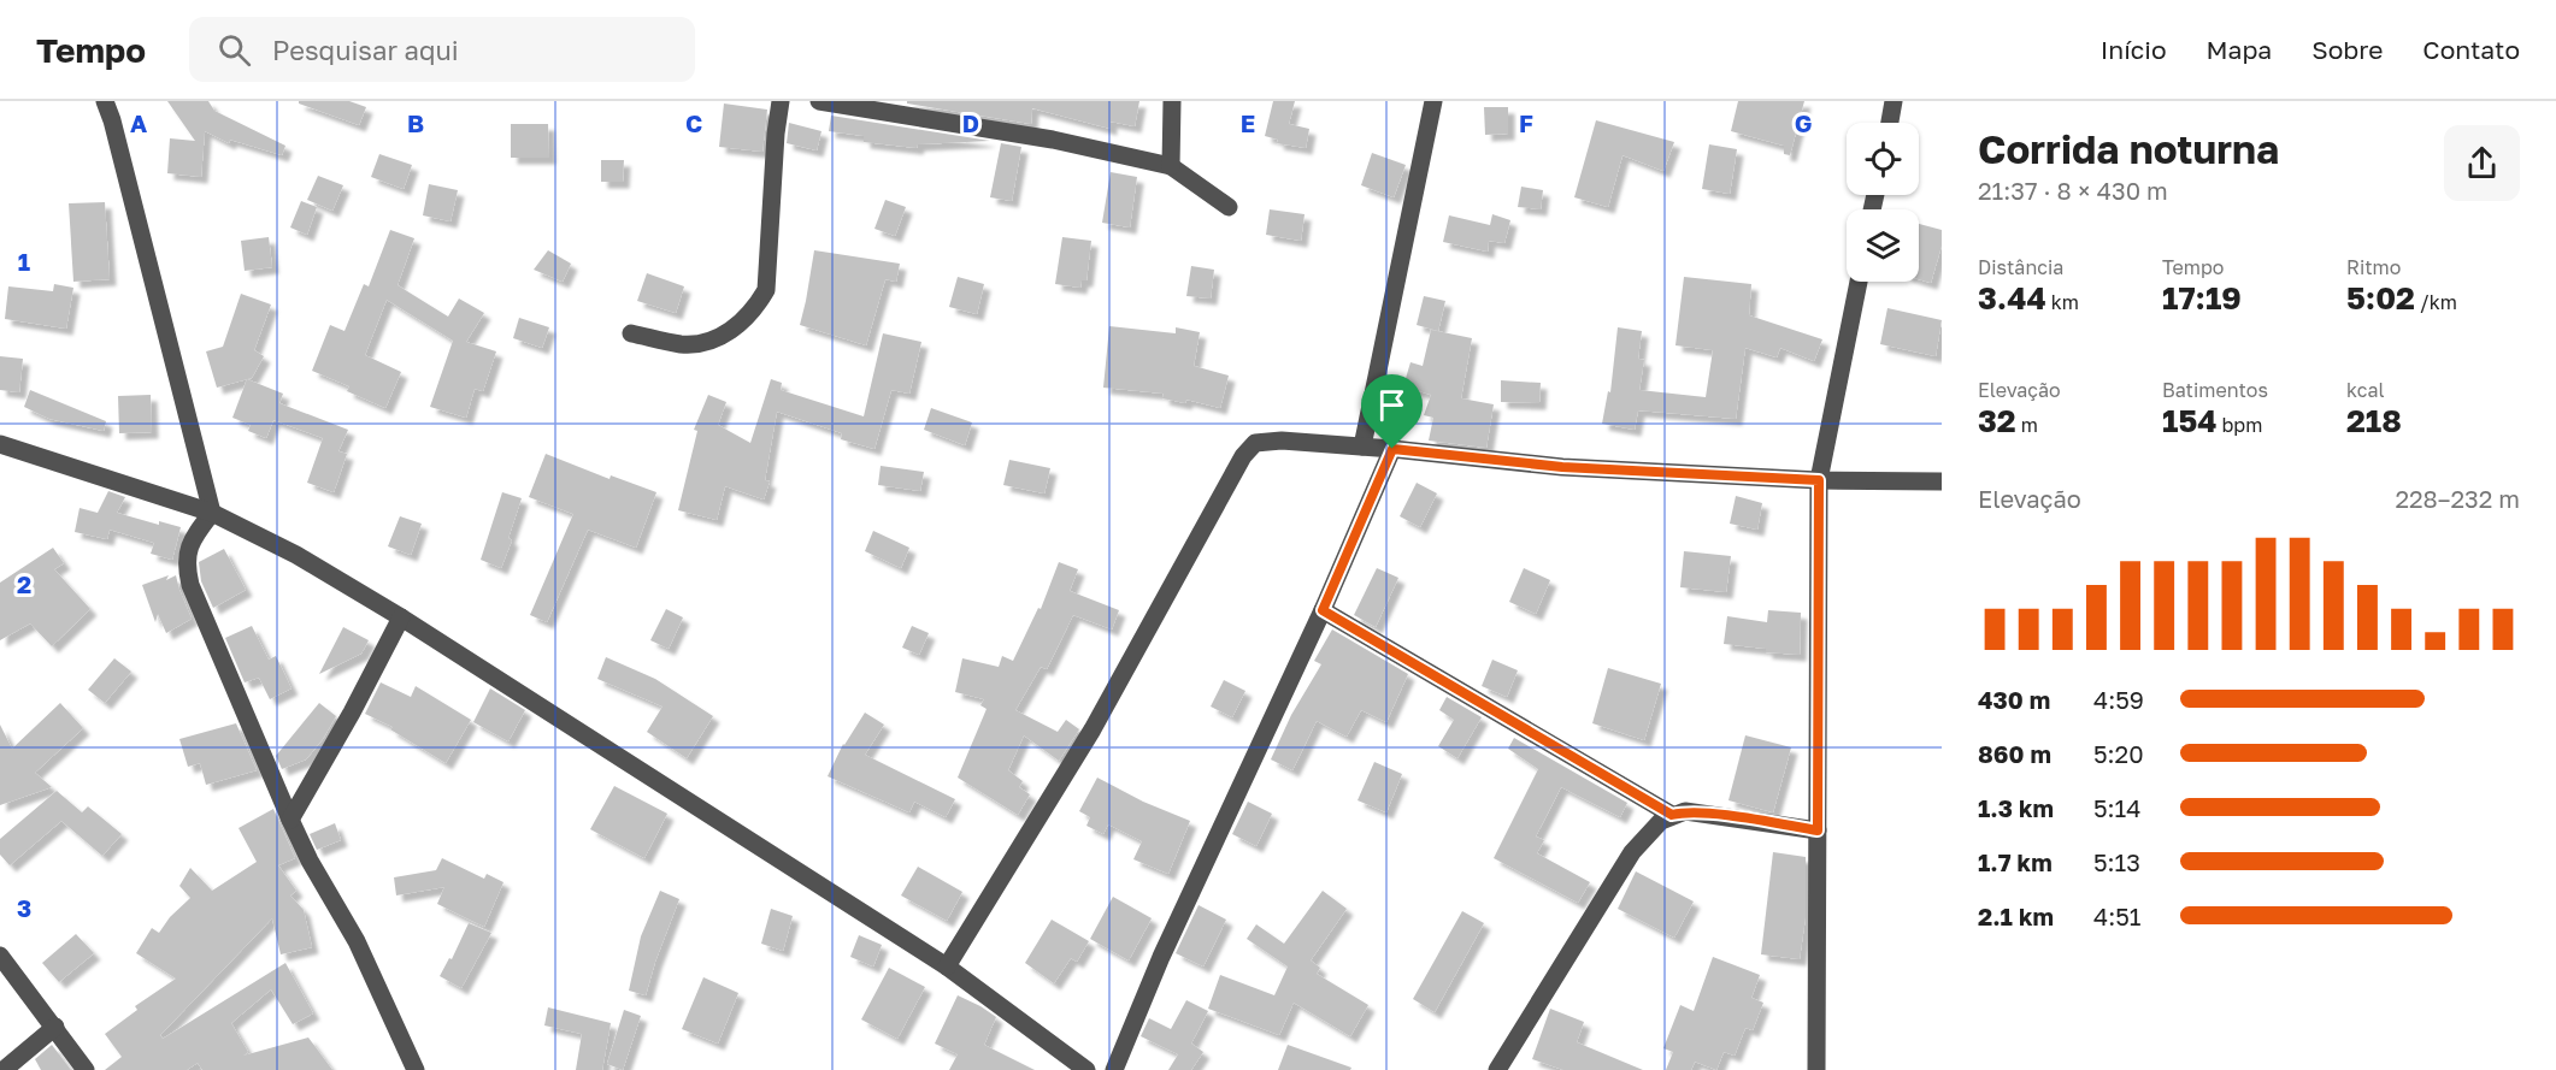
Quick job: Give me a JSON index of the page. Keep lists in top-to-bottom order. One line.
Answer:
{"page":{"header":"Tempo","search":"Pesquisar aqui","nav":["Início","Mapa","Sobre","Contato"],"heading":["Corrida noturna","21:37 · 8 × 430 m"],"stats":[["Distância","3.44 km"],["Tempo","17:19"],["Ritmo","5:02 /km"],["Elevação","32 m"],["Batimentos","154 bpm"],["kcal","218"]],"chart":["Elevação","228–232 m"],"list":[{"name":"430 m","note":"4:59"},{"name":"860 m","note":"5:20"},{"name":"1.3 km","note":"5:14"},{"name":"1.7 km","note":"5:13"},{"name":"2.1 km","note":"4:51"}]},"grid":{"columns":["A","B","C","D","E","F","G"],"rows":["1","2","3"]}}
